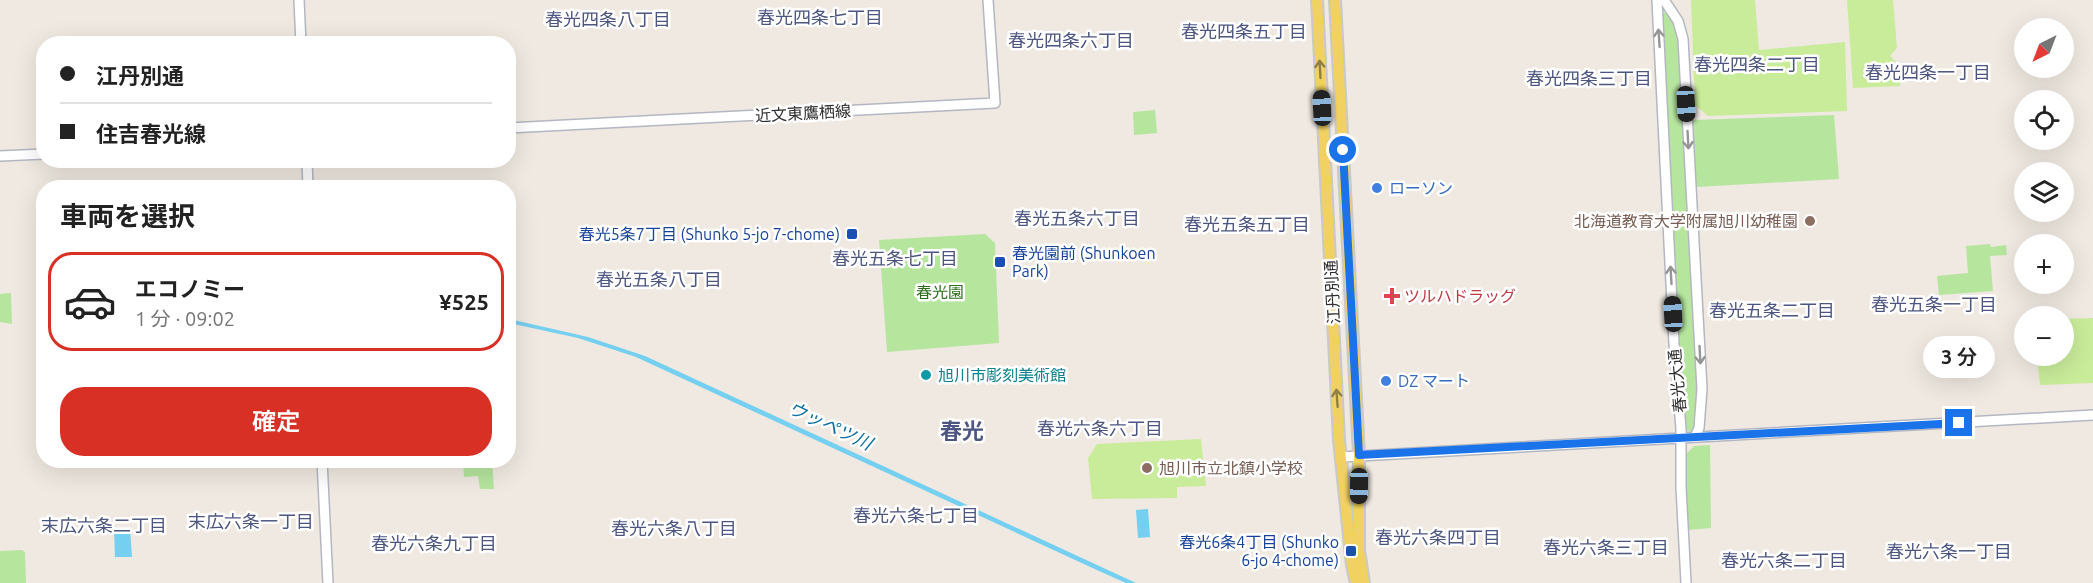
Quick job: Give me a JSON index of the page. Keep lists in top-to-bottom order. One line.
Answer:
{"streets":{"main road":["江丹別通"],"street":["近文東鷹栖線","春光大通"]},"districts":["春光四条七丁目","春光四条八丁目","春光四条五丁目","春光四条六丁目","春光四条二丁目","春光四条一丁目","春光四条三丁目","春光五条六丁目","春光五条五丁目","春光五条七丁目","春光五条八丁目","春光五条一丁目","春光五条二丁目","春光六条六丁目","春光","春光六条七丁目","末広六条一丁目","末広六条二丁目","春光六条八丁目","春光六条四丁目","春光六条九丁目","春光六条三丁目","春光六条一丁目","春光六条二丁目"],"water":["ウッペツ川"],"parks":["春光園"],"places":{"other":["ローソン","北海道教育大学附属旭川幼稚園","旭川市彫刻美術館","DZ マート","旭川市立北鎮小学校"],"transit":["春光5条7丁目 (Shunko 5-jo 7-chome)","春光園前 (Shunkoen Park)","春光6条4丁目 (Shunko 6-jo 4-chome)"],"health":["ツルハドラッグ"]},"north":"bottom left","page":{"map_buttons":["+","−"],"banner":["江丹別通","住吉春光線"],"heading":"車両を選択","list":[{"name":"エコノミー","note":"1 分 · 09:02","value":"¥525"}],"bubble":"3 分","buttons":"確定"}}
